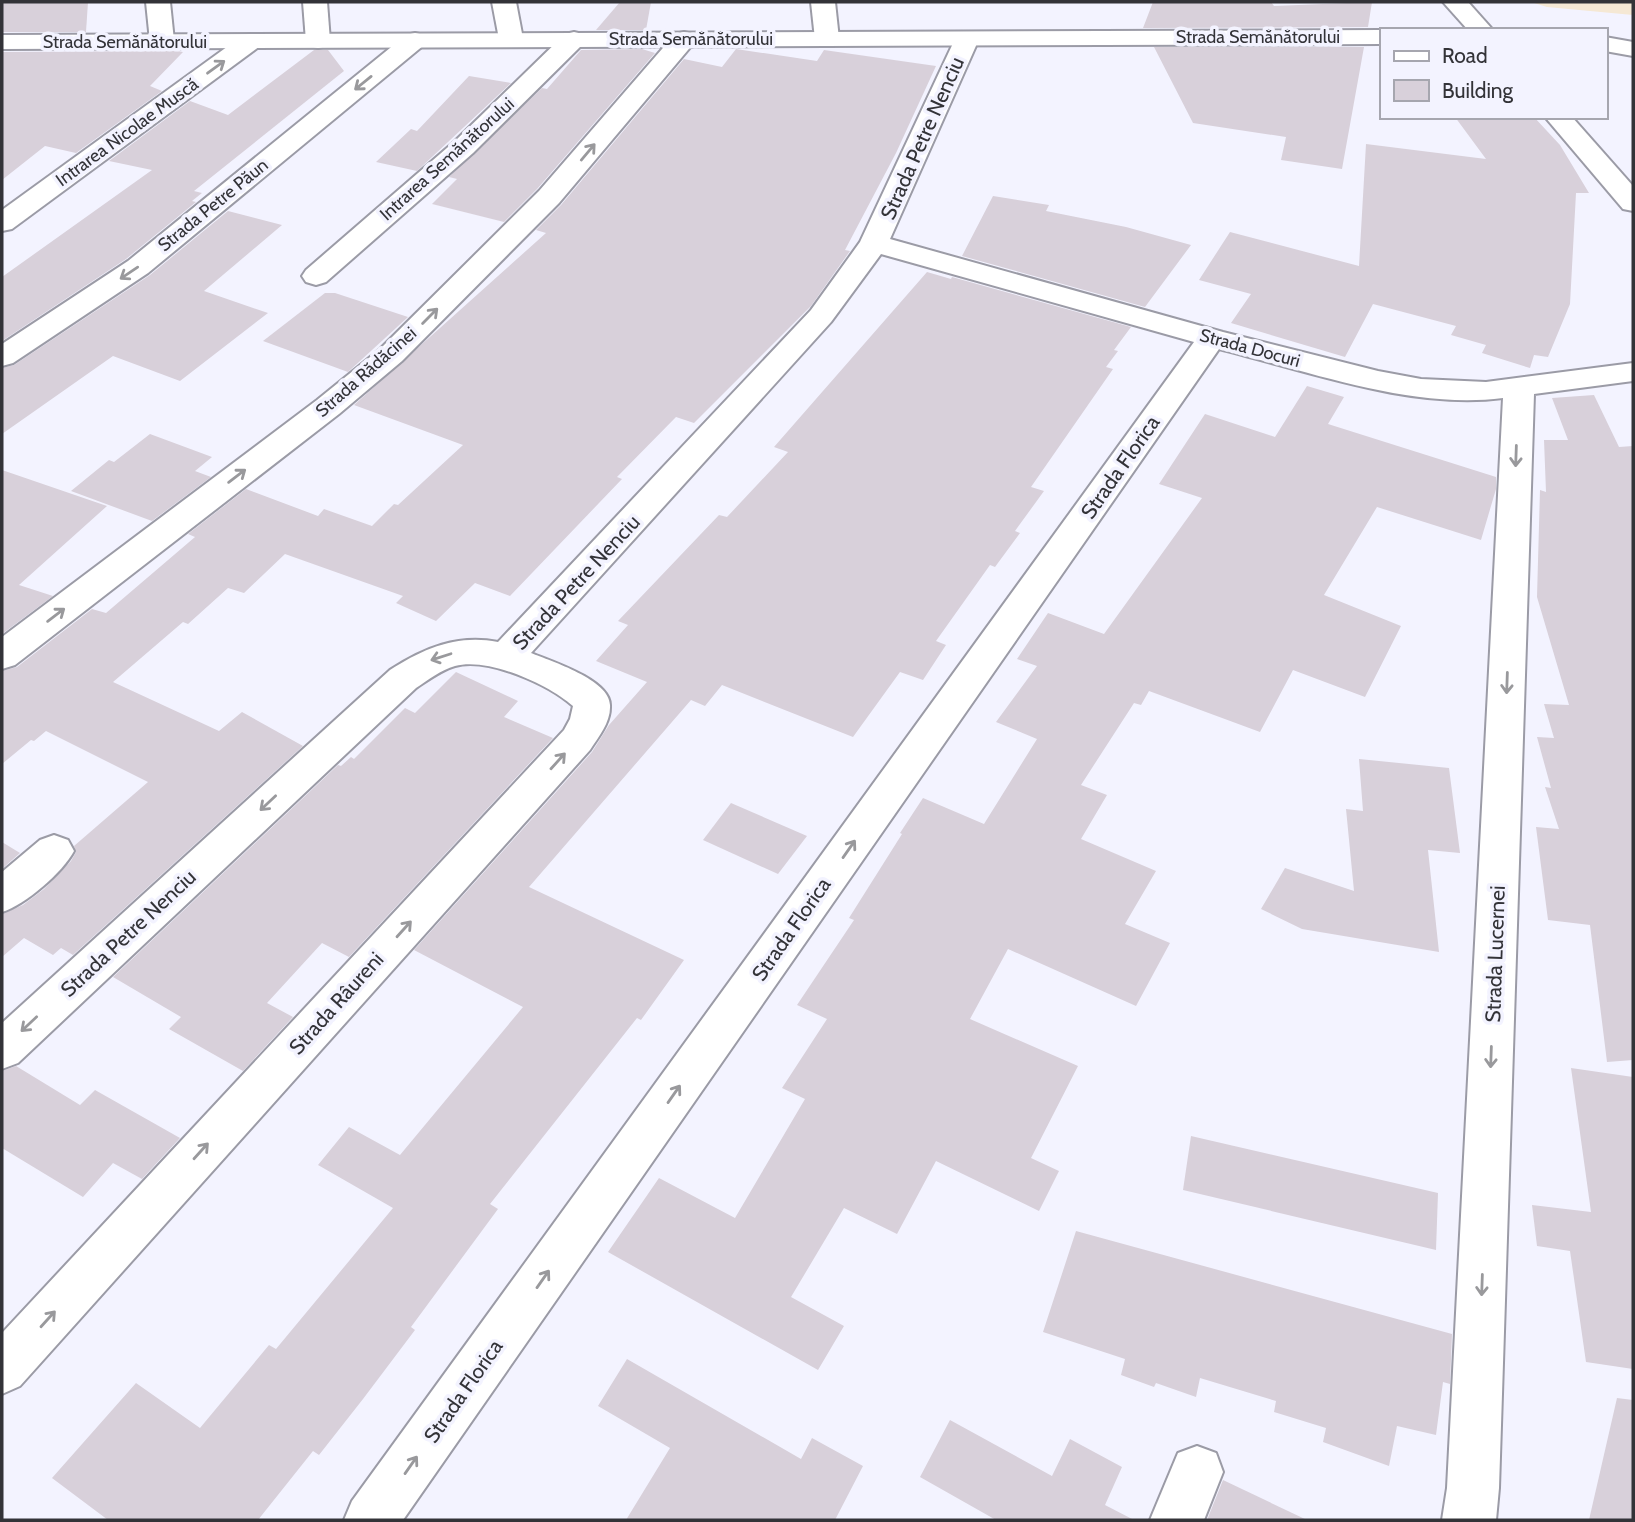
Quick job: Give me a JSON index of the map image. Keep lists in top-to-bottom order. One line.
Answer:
{"streets":{"street":["Strada Semănătorului","Intrarea Nicolae Muscă","Strada Petre Nenciu","Intrarea Semănătorului","Strada Petre Păun","Strada Docuri","Strada Rădăcinei","Strada Florica","Strada Lucernei","Strada Râureni"]},"crossings":[["Strada Semănătorului","Intrarea Nicolae Muscă"],["Strada Semănătorului","Strada Petre Nenciu"],["Strada Semănătorului","Intrarea Semănătorului"],["Strada Semănătorului","Strada Petre Păun"],["Strada Semănătorului","Strada Rădăcinei"],["Strada Petre Nenciu","Strada Docuri"],["Strada Petre Nenciu","Strada Râureni"],["Strada Docuri","Strada Florica"],["Strada Docuri","Strada Lucernei"]],"one_way":["Intrarea Nicolae Muscă","Strada Petre Nenciu","Strada Petre Păun","Strada Rădăcinei","Strada Florica","Strada Lucernei","Strada Râureni"],"legend":["Road","Building"]}
